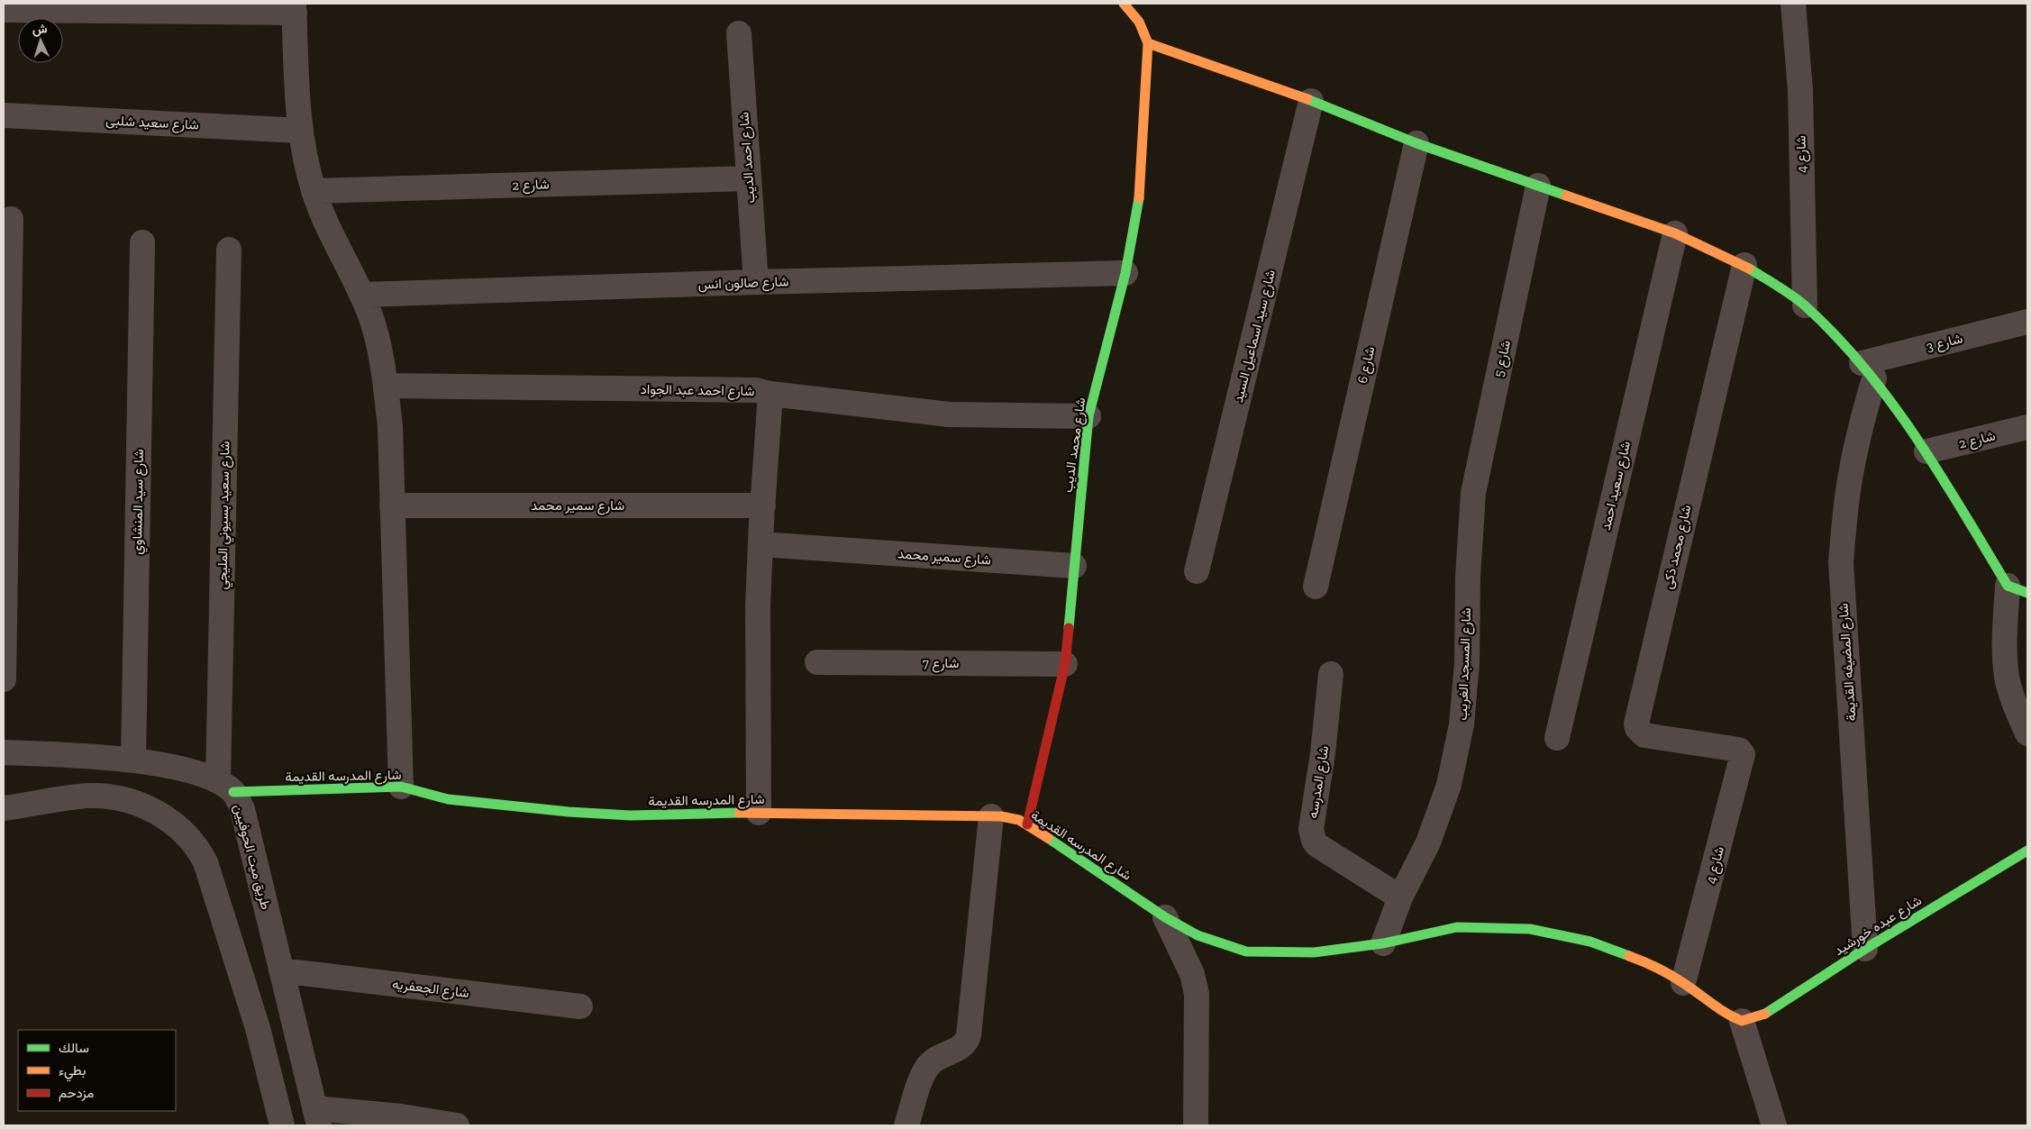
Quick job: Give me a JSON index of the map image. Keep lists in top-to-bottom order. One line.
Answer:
{"streets":{"street":["شارع سعيد شلبى","شارع 4","شارع احمد الديب","شارع 2","شارع صالون انس","شارع سيد اسماعيل السيد","شارع 3","شارع 5","شارع 6","شارع احمد عبد الجواد","شارع محمد الديب","شارع سعيد احمد","شارع سيد المنشاوي","شارع سمير محمد","شارع سعيد بسيوني المليجي","شارع محمد ذكى","شارع المضيفه القديمة","شارع 7","شارع المسجد الغريب","شارع المدرسه القديمة","شارع المدرسه","طريق ميت الحوفيين","شارع عبده خورشيد","شارع الجعفريه"]},"crossings":[["شارع 4","شارع محمد ذكى"],["شارع 4","شارع المدرسه القديمة"],["شارع احمد الديب","شارع 2"],["شارع احمد الديب","شارع صالون انس"],["شارع صالون انس","شارع محمد الديب"],["شارع 3","شارع المضيفه القديمة"],["شارع 5","شارع المسجد الغريب"],["شارع احمد عبد الجواد","شارع محمد الديب"],["شارع محمد الديب","شارع سمير محمد"],["شارع محمد الديب","شارع 7"],["شارع محمد الديب","شارع المدرسه القديمة"],["شارع سعيد بسيوني المليجي","شارع المدرسه القديمة"],["شارع سعيد بسيوني المليجي","طريق ميت الحوفيين"],["شارع المضيفه القديمة","شارع عبده خورشيد"],["شارع المسجد الغريب","شارع المدرسه القديمة"],["شارع المسجد الغريب","شارع المدرسه"],["شارع المدرسه القديمة","طريق ميت الحوفيين"],["شارع المدرسه القديمة","شارع عبده خورشيد"],["طريق ميت الحوفيين","شارع الجعفريه"]],"legend":["سالك","بطيء","مزدحم"],"north":"top"}
